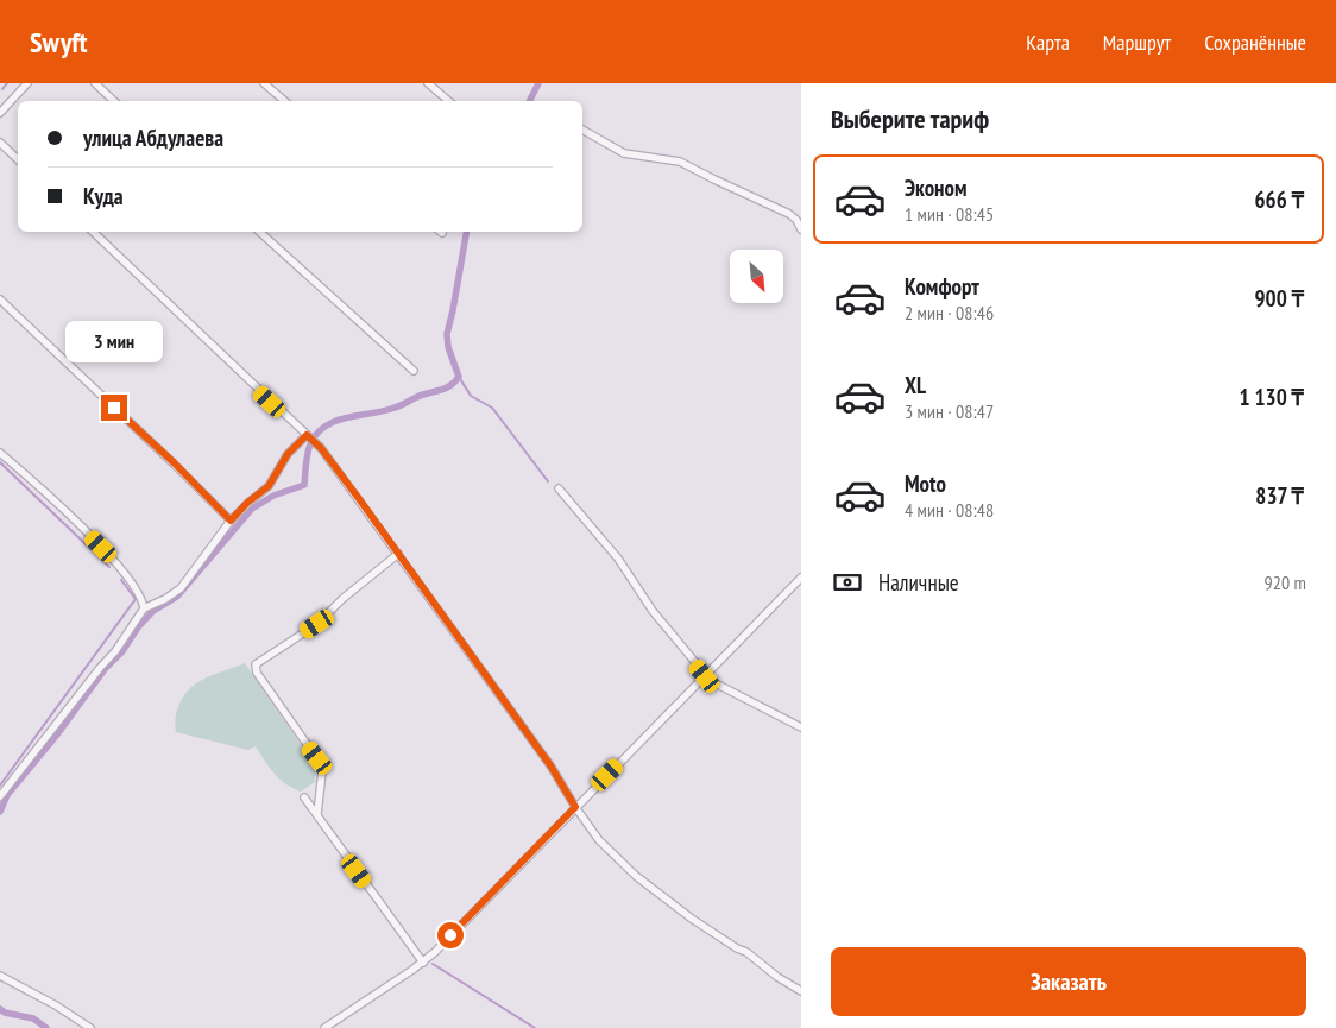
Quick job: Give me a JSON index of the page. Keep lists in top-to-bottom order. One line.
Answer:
{"north":"bottom right","page":{"header":"Swyft","nav":["Карта","Маршрут","Сохранённые"],"heading":"Выберите тариф","banner":["улица Абдулаева","Куда"],"list":[{"name":"Эконом","note":"1 мин · 08:45","value":"666 ₸"},{"name":"Комфорт","note":"2 мин · 08:46","value":"900 ₸"},{"name":"XL","note":"3 мин · 08:47","value":"1 130 ₸"},{"name":"Moto","note":"4 мин · 08:48","value":"837 ₸"}],"bubble":"3 мин","pay":["Наличные","920 m"],"buttons":"Заказать"}}
